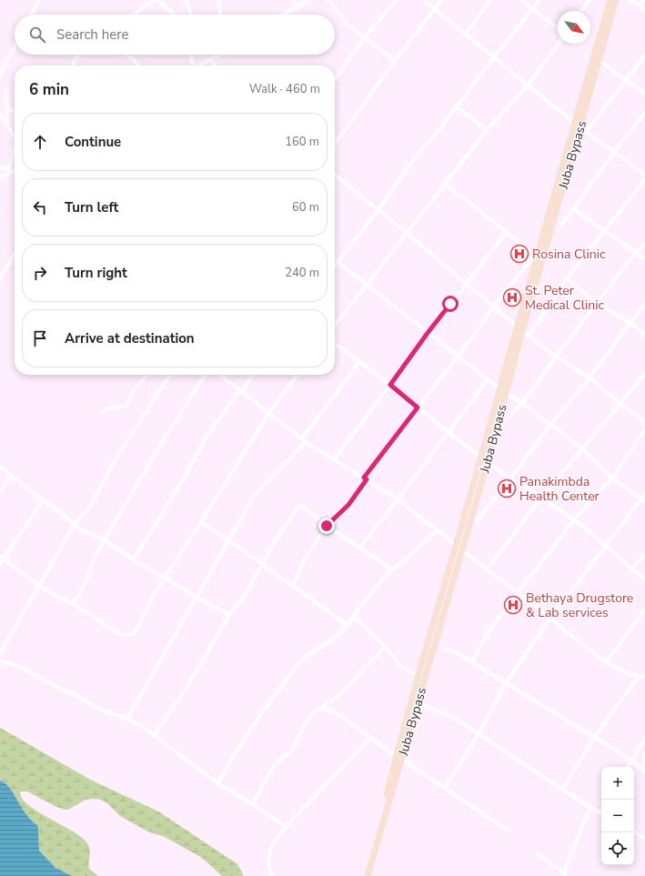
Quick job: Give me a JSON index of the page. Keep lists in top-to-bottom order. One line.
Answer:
{"streets":{"main road":["Juba Bypass"]},"places":{"hospital":["Rosina Clinic","St. Peter Medical Clinic","Panakimbda Health Center","Bethaya Drugstore & Lab services"]},"north":"bottom right","page":{"search":"Search here","heading":["6 min","Walk · 460 m"],"list":[["Continue","160 m"],["Turn left","60 m"],["Turn right","240 m"],"Arrive at destination"],"map_buttons":["+","−"]}}
